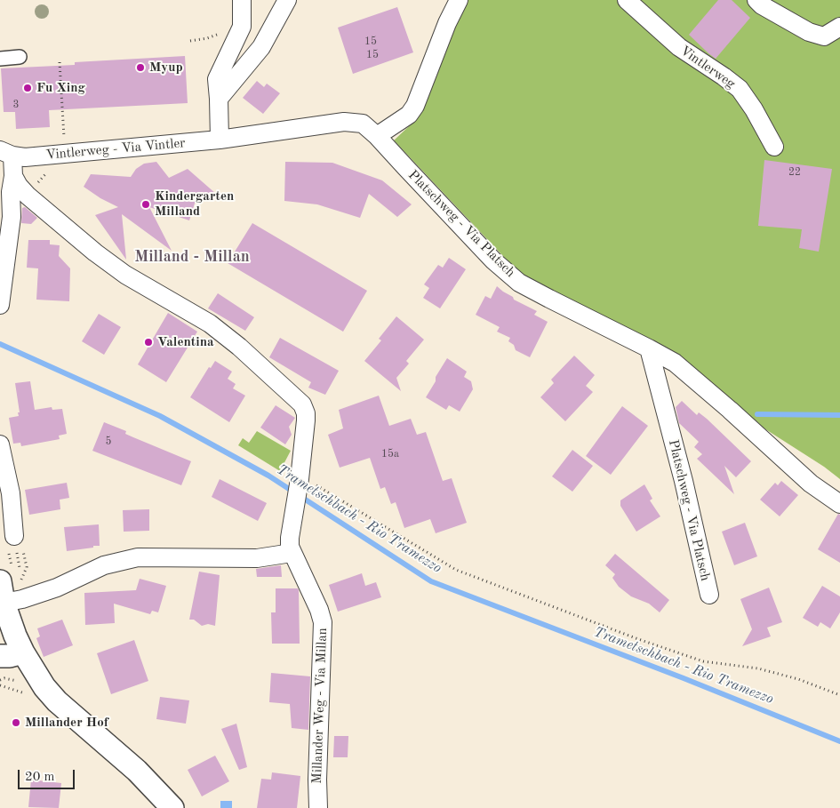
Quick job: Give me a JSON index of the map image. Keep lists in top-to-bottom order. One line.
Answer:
{"streets":{"street":["Vintlerweg","Vintlerweg - Via Vintler","Platschweg - Via Platsch","Millander Weg - Via Millan"]},"crossings":[["Vintlerweg - Via Vintler","Platschweg - Via Platsch"]],"districts":["Milland - Millan"],"water":["Trametschbach - Rio Tramezzo"],"places":["Myup","Fu Xing","Kindergarten Milland","Valentina","Millander Hof"],"house_numbers":["15","15","3","22","5","15a"],"scale_bar":"20 m"}
